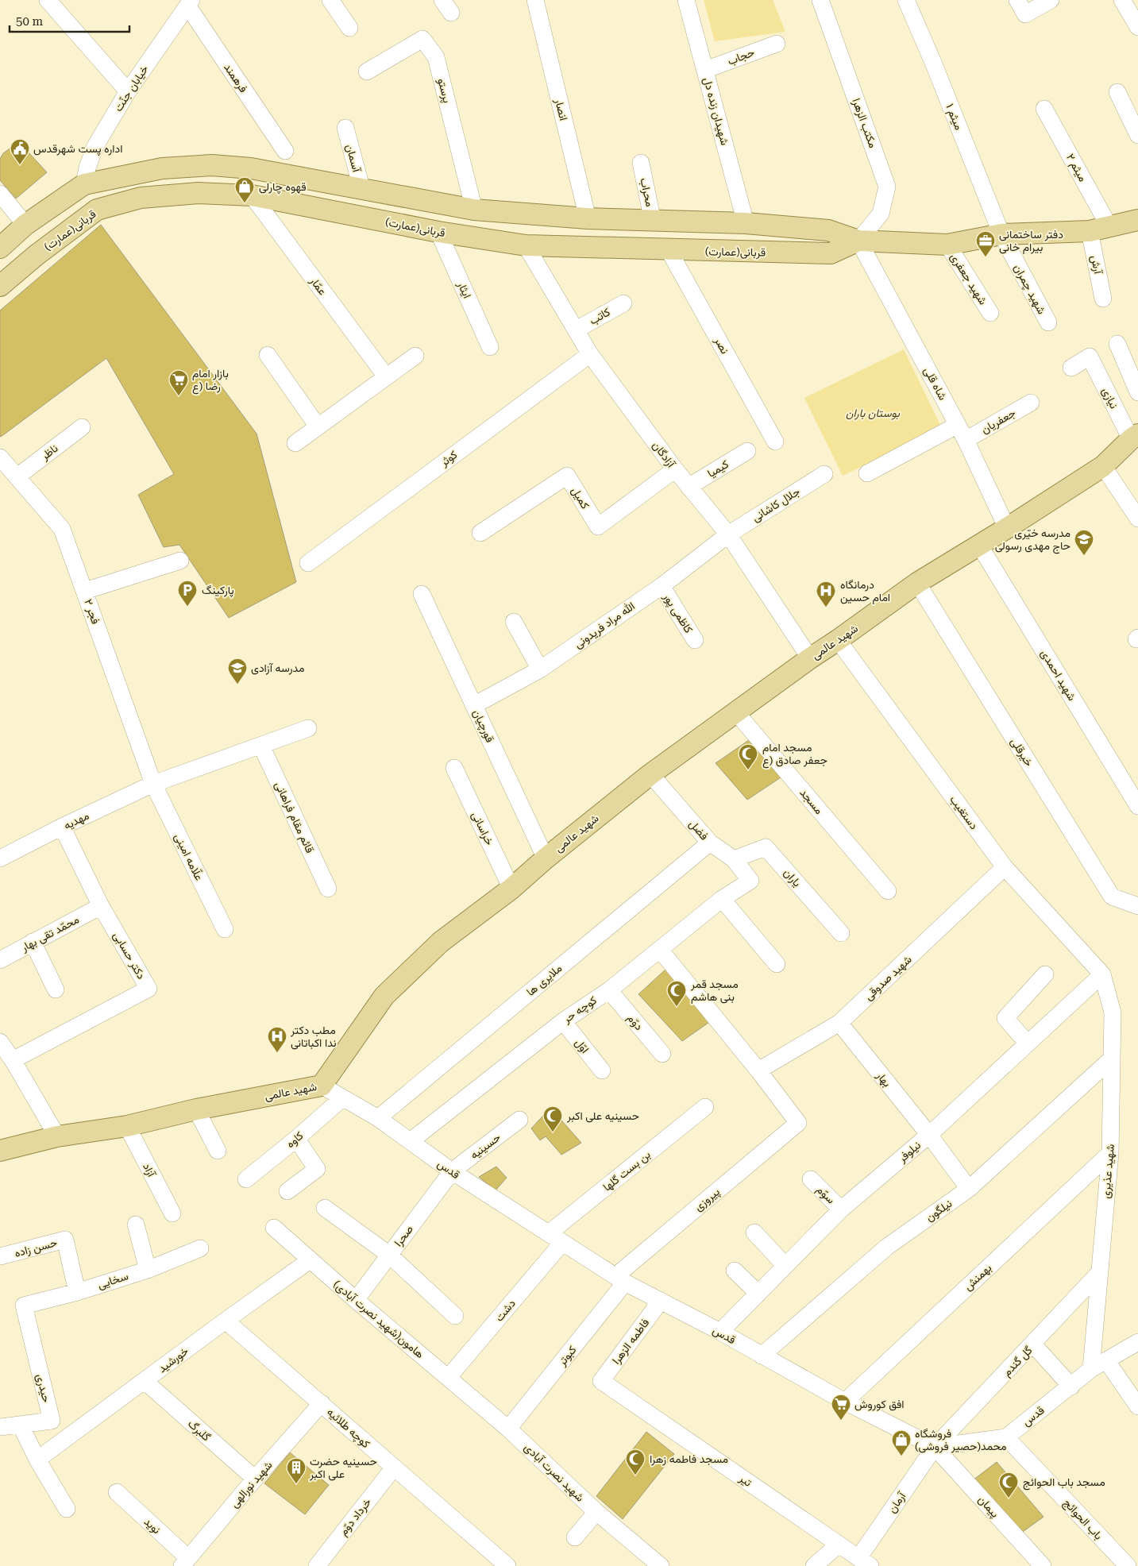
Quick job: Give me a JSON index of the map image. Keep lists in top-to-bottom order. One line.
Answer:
{"streets":{"main road":["(عمارت)قربانی","شهید عالمی"],"street":["حجاب","فرهمند","خیابان جنّت","پرستو","انصار","شهیدان زنده دل","میثم ۱","مکتب الزهرا","آسمان","میثم ۲","محراب","آرش","شهید جعفری","عمّار","شهید چمران","ایثار","کاتب","نصر","شاه قلی","نیازی","جعفریان","ناظر","آزادگان","کوثر","کیمیا","کمیل","جلال کاشانی","فجر ۲","کاظمی پور","الله مراد فریدونی","شهید احمدی","قورچیان","خیرقلی","مسجد","دستغیب","قائم مقام فراهانی","مهدیه","خراسانی","فضل","علّامه امینی","یاران","محمّد تقی بهار","دکتر حسابی","شهید صدوقی","ملایری ها","کوچه حر","دوّم","اوّل","بهار","کاوه","حسینیه","نیلوفر","قدس","آزاد","بن بست گلها","شهید عذیری","سوّم","پیروزی","نیلگون","صحرا","حسن زاده","بهمنش","سخایی","دشت","(شهید نصرت آبادی)هامون","فاطمه الزهرا","کبوتر","خورشید","گل گندم","حیدری","کوچه طلائیه","گلبرگ","شهید نصرت آبادی","تیر","شهید نورالهی","آرمان","پیمان","خرداد دوّم","باب الحوائج","نوید"]},"crossings":[["حجاب","شهیدان زنده دل"],["فرهمند","خیابان جنّت"],["خیابان جنّت","(عمارت)قربانی"],["پرستو","(عمارت)قربانی"],["انصار","(عمارت)قربانی"],["شهیدان زنده دل","(عمارت)قربانی"],["میثم ۱","(عمارت)قربانی"],["میثم ۱","شهید چمران"],["مکتب الزهرا","(عمارت)قربانی"],["مکتب الزهرا","شاه قلی"],["آسمان","(عمارت)قربانی"],["میثم ۲","(عمارت)قربانی"],["میثم ۲","آرش"],["محراب","(عمارت)قربانی"],["(عمارت)قربانی","آرش"],["(عمارت)قربانی","شهید جعفری"],["(عمارت)قربانی","عمّار"],["(عمارت)قربانی","شهید چمران"],["(عمارت)قربانی","ایثار"],["(عمارت)قربانی","نصر"],["(عمارت)قربانی","شاه قلی"],["(عمارت)قربانی","آزادگان"],["کاتب","آزادگان"],["شاه قلی","جعفریان"],["شاه قلی","شهید عالمی"],["نیازی","شهید عالمی"],["ناظر","فجر ۲"],["آزادگان","کوثر"],["آزادگان","کیمیا"],["آزادگان","کمیل"],["آزادگان","جلال کاشانی"],["آزادگان","الله مراد فریدونی"],["آزادگان","شهید عالمی"],["جلال کاشانی","الله مراد فریدونی"],["فجر ۲","مهدیه"],["فجر ۲","علّامه امینی"],["کاظمی پور","الله مراد فریدونی"],["الله مراد فریدونی","قورچیان"],["شهید عالمی","شهید احمدی"],["شهید عالمی","قورچیان"],["شهید عالمی","خیرقلی"],["شهید عالمی","مسجد"],["شهید عالمی","دستغیب"],["شهید عالمی","خراسانی"],["شهید عالمی","فضل"],["شهید عالمی","قدس"],["شهید عالمی","آزاد"],["دستغیب","شهید صدوقی"],["دستغیب","نیلوفر"],["دستغیب","شهید عذیری"],["قائم مقام فراهانی","مهدیه"],["مهدیه","علّامه امینی"],["مهدیه","دکتر حسابی"],["فضل","یاران"],["فضل","ملایری ها"],["فضل","کوچه حر"],["محمّد تقی بهار","دکتر حسابی"],["شهید صدوقی","بهار"],["شهید صدوقی","پیروزی"],["ملایری ها","قدس"],["کوچه حر","دوّم"],["کوچه حر","اوّل"],["کوچه حر","قدس"],["بهار","نیلوفر"],["بهار","نیلگون"],["کاوه","قدس"],["حسینیه","قدس"],["حسینیه","صحرا"],["نیلوفر","قدس"],["نیلوفر","شهید عذیری"],["نیلوفر","سوّم"],["قدس","بن بست گلها"],["قدس","شهید عذیری"],["قدس","پیروزی"],["قدس","نیلگون"],["قدس","صحرا"],["قدس","بهمنش"],["قدس","دشت"],["قدس","فاطمه الزهرا"],["قدس","کبوتر"],["قدس","گل گندم"],["قدس","آرمان"],["قدس","پیمان"],["قدس","باب الحوائج"],["بن بست گلها","دشت"],["شهید عذیری","نیلگون"],["شهید عذیری","بهمنش"],["شهید عذیری","گل گندم"],["پیروزی","کبوتر"],["صحرا","(شهید نصرت آبادی)هامون"],["حسن زاده","سخایی"],["سخایی","حیدری"],["دشت","(شهید نصرت آبادی)هامون"],["دشت","شهید نصرت آبادی"],["(شهید نصرت آبادی)هامون","خورشید"],["(شهید نصرت آبادی)هامون","شهید نصرت آبادی"],["فاطمه الزهرا","تیر"],["کبوتر","شهید نصرت آبادی"],["خورشید","کوچه طلائیه"],["خورشید","گلبرگ"],["گل گندم","آرمان"],["گل گندم","پیمان"],["کوچه طلائیه","شهید نورالهی"],["کوچه طلائیه","خرداد دوّم"],["گلبرگ","شهید نورالهی"],["تیر","آرمان"],["شهید نورالهی","نوید"],["آرمان","پیمان"]],"parks":["بوستان باران"],"places":{"public building":["اداره پست شهرقدس"],"shop":["قهوه چارلی","فروشگاه محمد(حصیر فروشی)"],"office":["دفتر ساختمانی بیرام خانی"],"supermarket":["بازار امام رضا (ع","افق کوروش"],"school or university":["مدرسه خیّری حاج مهدی رسولی","مدرسه آزادی"],"parking":["پارکینگ"],"hospital":["درمانگاه امام حسین","مطب دکتر ندا اکباتانی"],"mosque":["مسجد امام جعفر صادق (ع","مسجد قمر بنی هاشم","حسینیه علی اکبر","مسجد فاطمه زهرا","مسجد باب الحوائج"],"building":["حسینیه حضرت علی اکبر"]},"scale_bar":"50 m"}
